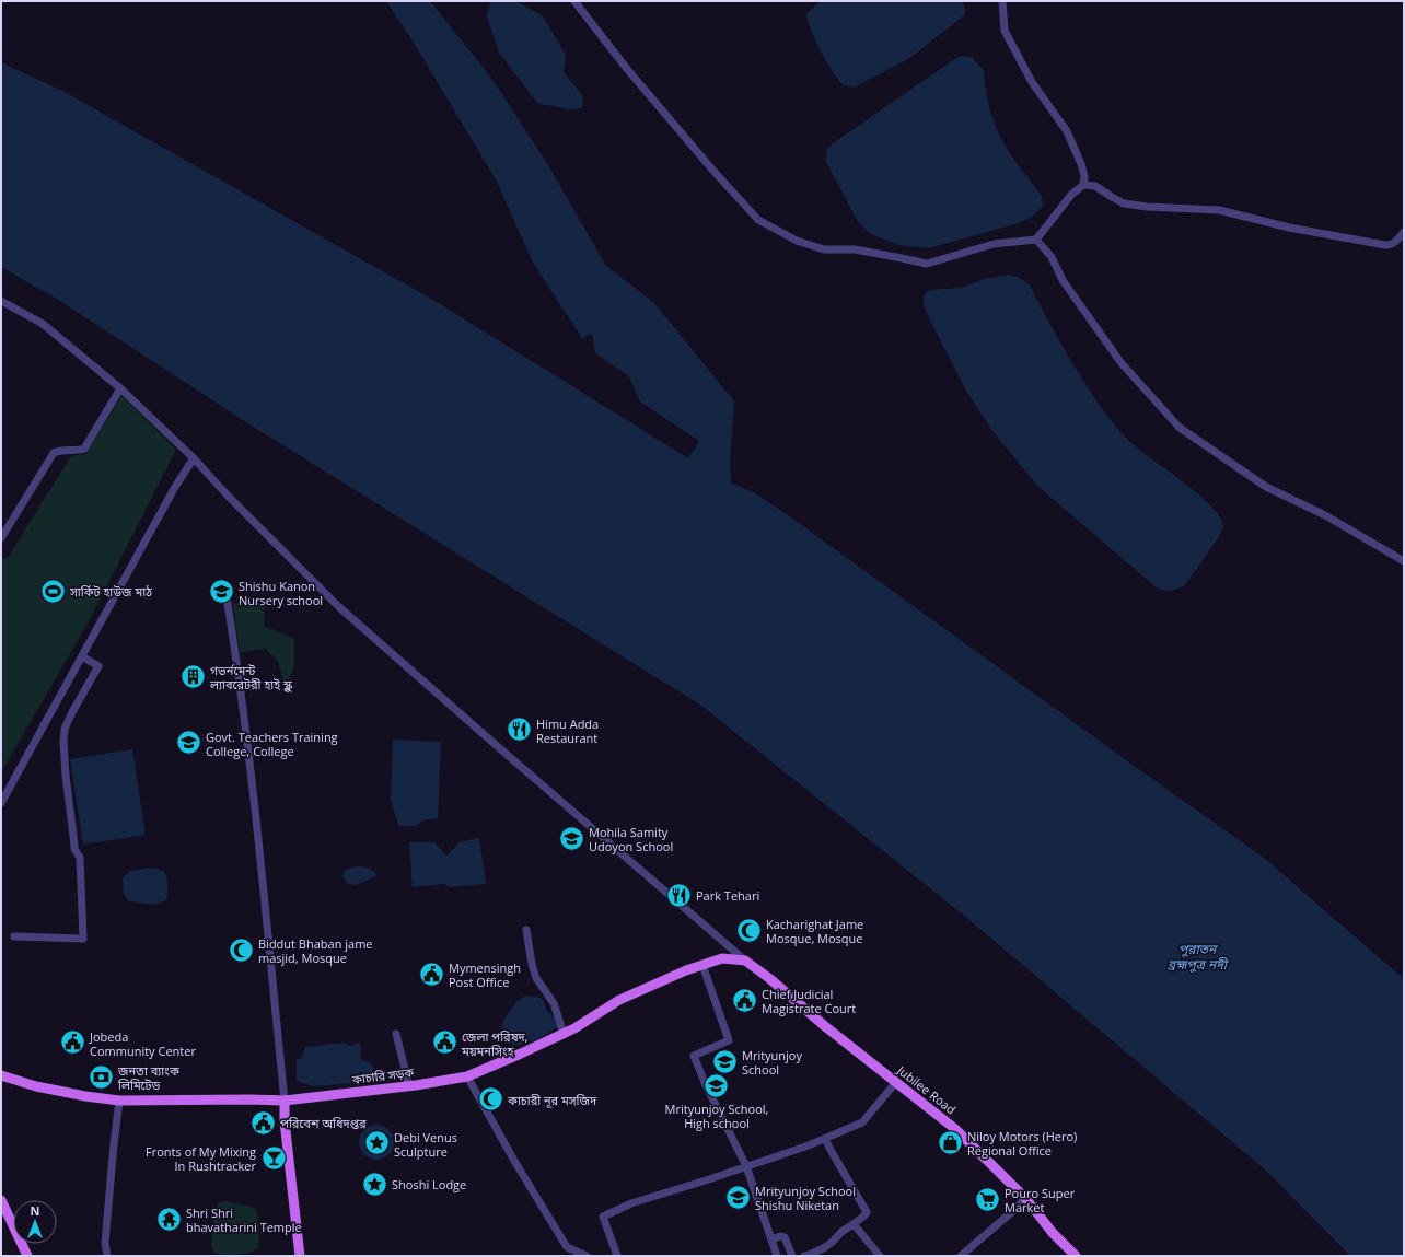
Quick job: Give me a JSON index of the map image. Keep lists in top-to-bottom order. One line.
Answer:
{"streets":{"main road":["কাচারি সড়ক","Jubilee Road"]},"crossings":[["কাচারি সড়ক","Jubilee Road"]],"water":["পুরাতন ব্রহ্মপুত্র নদী"],"places":{"sports":["সার্কিট হাউজ মাঠ"],"school or university":["Shishu Kanon Nursery school","Govt. Teachers Training College, College","Mohila Samity Udoyon School","Mrityunjoy School","Mrityunjoy School, High school","Mrityunjoy School Shishu Niketan"],"building":["গভর্নমেন্ট ল্যাবরেটরী হাই স্কুল"],"restaurant":["Himu Adda Restaurant","Park Tehari"],"mosque":["Kacharighat Jame Mosque, Mosque","Biddut Bhaban jame masjid, Mosque","কাচারী নূর মসজিদ"],"public building":["Mymensingh Post Office","Chief Judicial Magistrate Court","Jobeda Community Center","জেলা পরিষদ, ময়মনসিংহ","পরিবেশ অধিদপ্তর"],"bank":["জনতা ব্যাংক লিমিটেড"],"shop":["Niloy Motors (Hero) Regional Office"],"place":["Debi Venus Sculpture","Shoshi Lodge"],"bar":["Fronts of My Mixing In Rushtracker"],"supermarket":["Pouro Super Market"],"temple":["Shri Shri bhavatharini Temple"]},"north":"top"}
